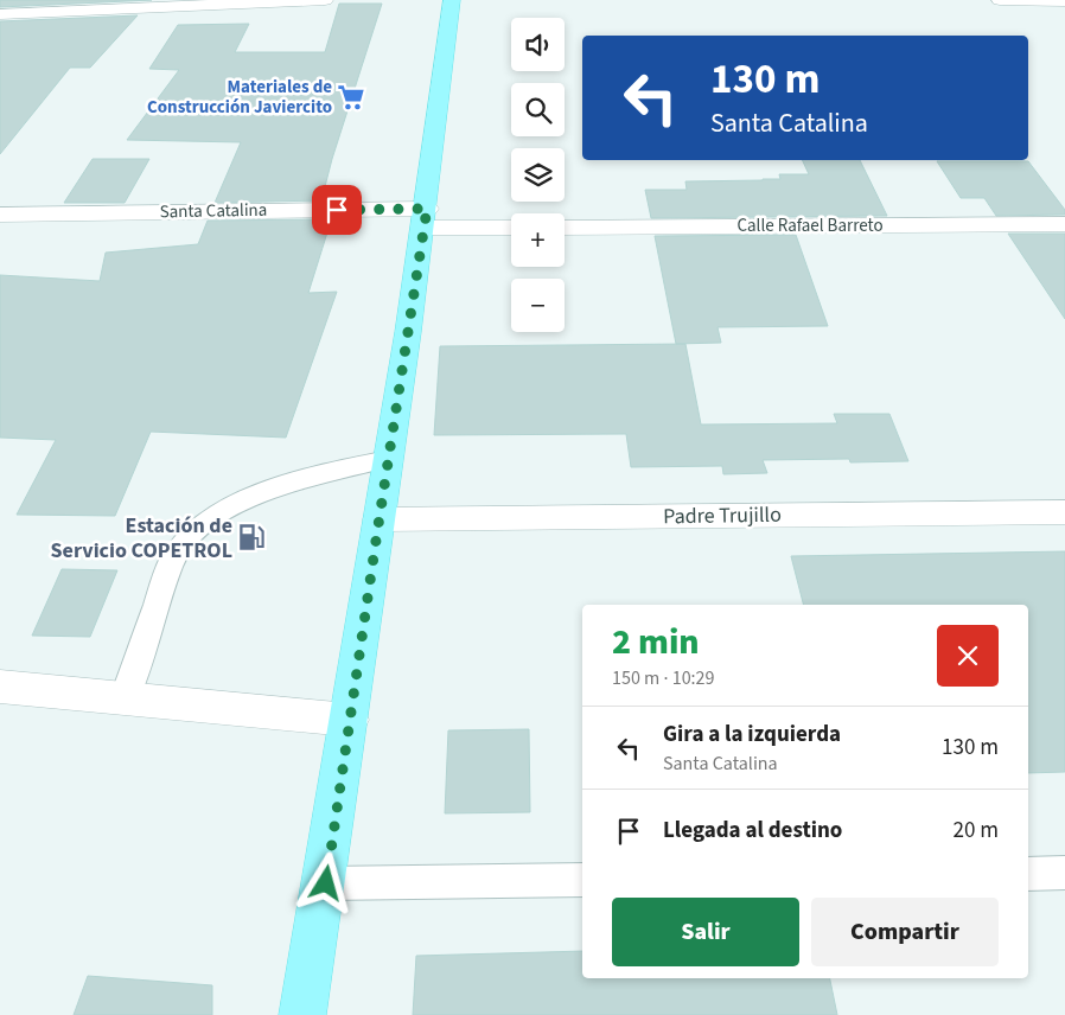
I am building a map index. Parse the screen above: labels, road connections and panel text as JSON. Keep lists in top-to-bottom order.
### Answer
{
  "streets": {
    "street": ["Santa Catalina", "Calle Rafael Barreto", "Padre Trujillo"]
  },
  "places": {
    "supermarket": ["Materiales de Construcción Javiercito"],
    "fuel station": ["Estación de Servicio COPETROL"]
  },
  "page": {
    "map_buttons": ["+", "−"],
    "turn": ["130 m", "Santa Catalina"],
    "heading": ["2 min", "150 m · 10:29"],
    "list": [
      {
        "name": "Gira a la izquierda",
        "note": "Santa Catalina",
        "value": "130 m"
      },
      {
        "name": "Llegada al destino",
        "value": "20 m"
      }
    ],
    "buttons": ["Salir", "Compartir"]
  }
}
